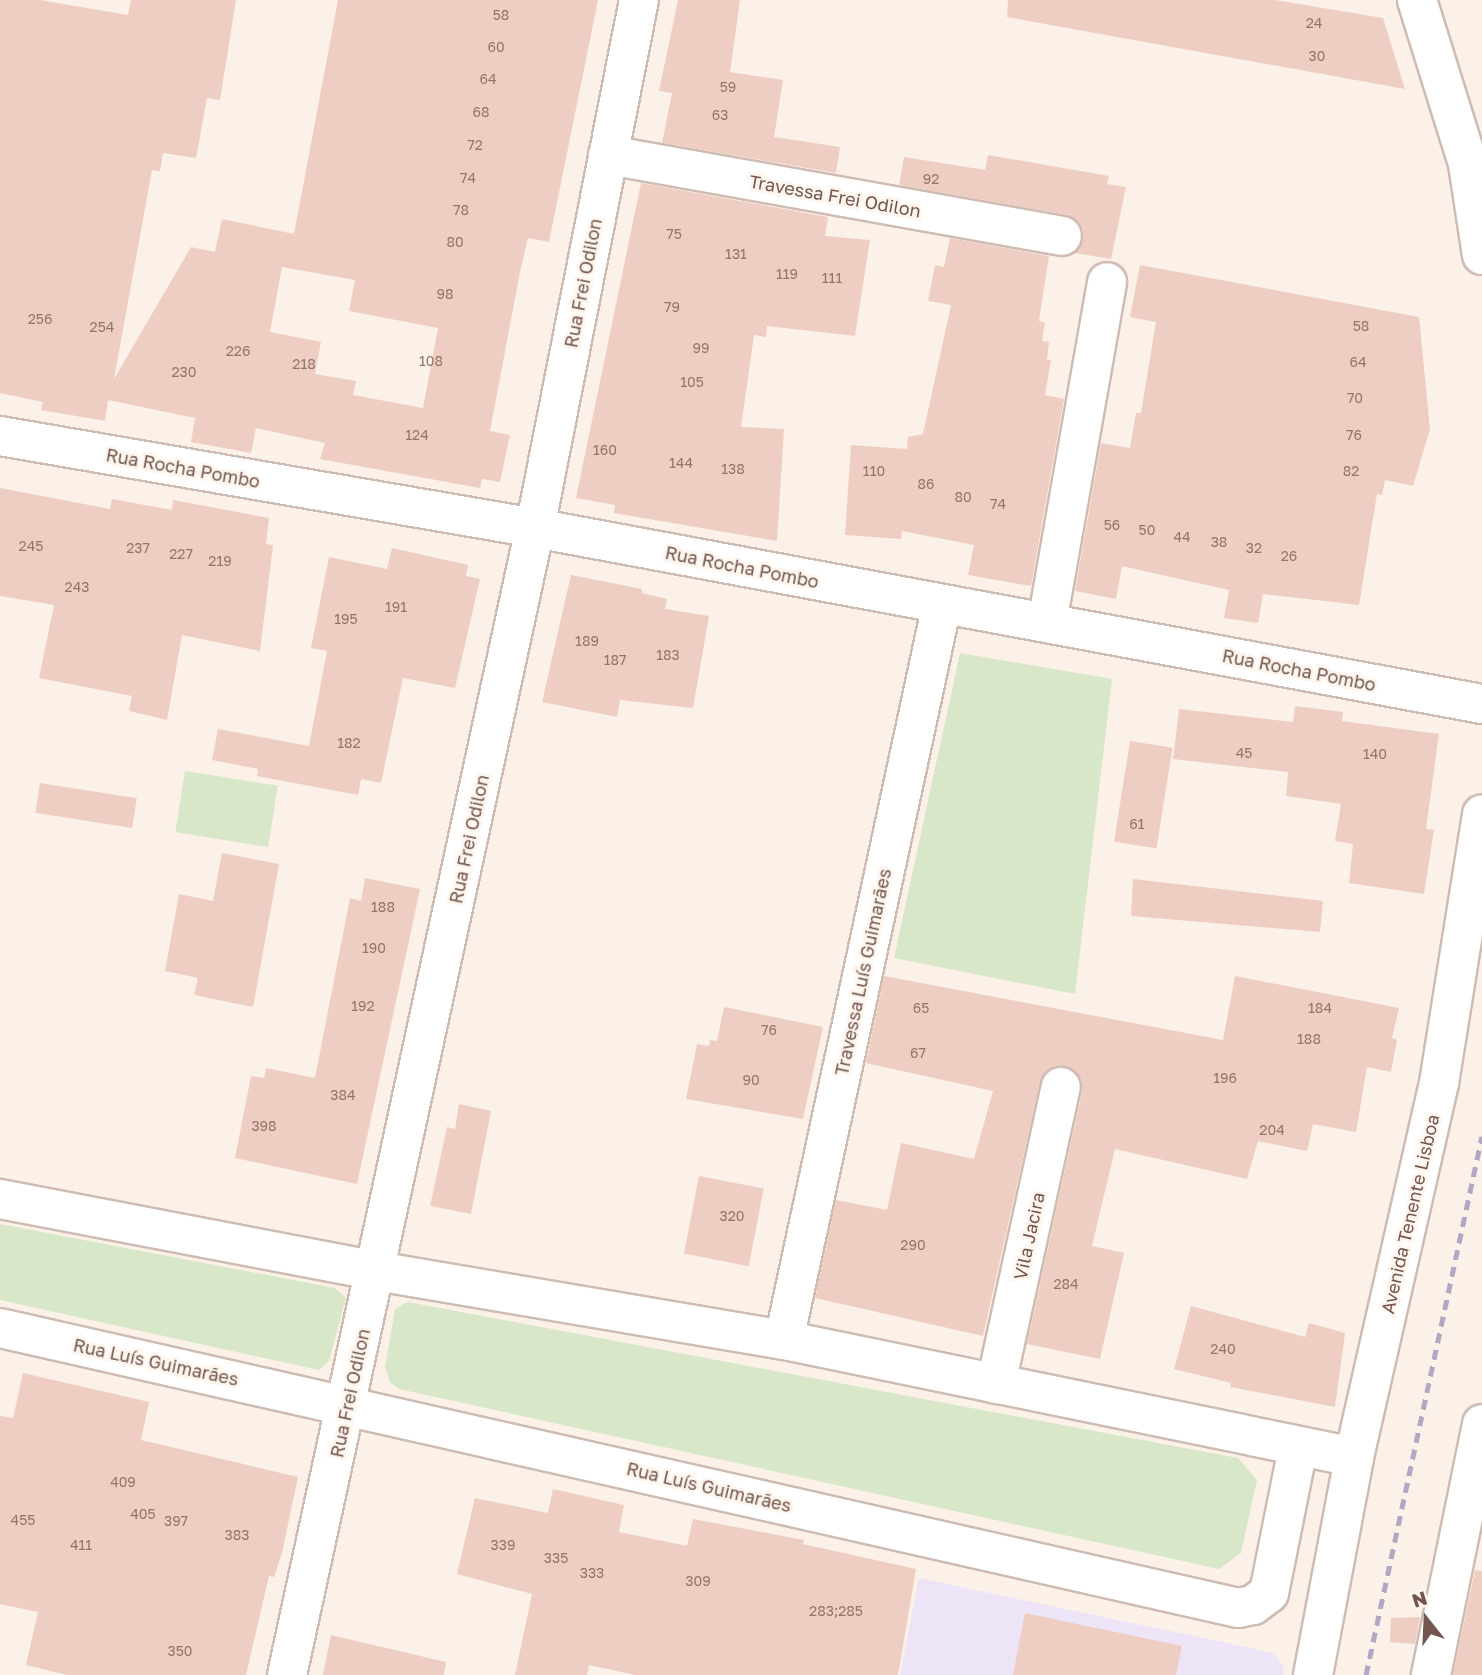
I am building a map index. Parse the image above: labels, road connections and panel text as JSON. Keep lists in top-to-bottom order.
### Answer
{
  "streets": {
    "street": [
      "Travessa Frei Odilon",
      "Rua Frei Odilon",
      "Rua Rocha Pombo",
      "Travessa Luís Guimarães",
      "Avenida Tenente Lisboa",
      "Vila Jacira",
      "Rua Luís Guimarães"
    ]
  },
  "crossings": [
    ["Travessa Frei Odilon", "Rua Frei Odilon"],
    ["Rua Frei Odilon", "Rua Rocha Pombo"],
    ["Rua Frei Odilon", "Rua Luís Guimarães"],
    ["Rua Rocha Pombo", "Travessa Luís Guimarães"]
  ],
  "house_numbers": [
    "58",
    "24",
    "60",
    "30",
    "64",
    "59",
    "68",
    "63",
    "72",
    "74",
    "92",
    "78",
    "75",
    "80",
    "131",
    "119",
    "111",
    "98",
    "79",
    "256",
    "58",
    "254",
    "99",
    "226",
    "108",
    "64",
    "218",
    "230",
    "105",
    "70",
    "124",
    "76",
    "160",
    "144",
    "138",
    "110",
    "82",
    "86",
    "80",
    "74",
    "56",
    "50",
    "44",
    "38",
    "245",
    "237",
    "32",
    "227",
    "26",
    "219",
    "243",
    "191",
    "195",
    "189",
    "183",
    "187",
    "182",
    "45",
    "140",
    "61",
    "188",
    "190",
    "192",
    "65",
    "184",
    "76",
    "188",
    "67",
    "196",
    "90",
    "384",
    "398",
    "204",
    "320",
    "290",
    "284",
    "240",
    "409",
    "405",
    "455",
    "397",
    "383",
    "411",
    "339",
    "335",
    "333",
    "309",
    "283;285",
    "350"
  ],
  "north": "top"
}
